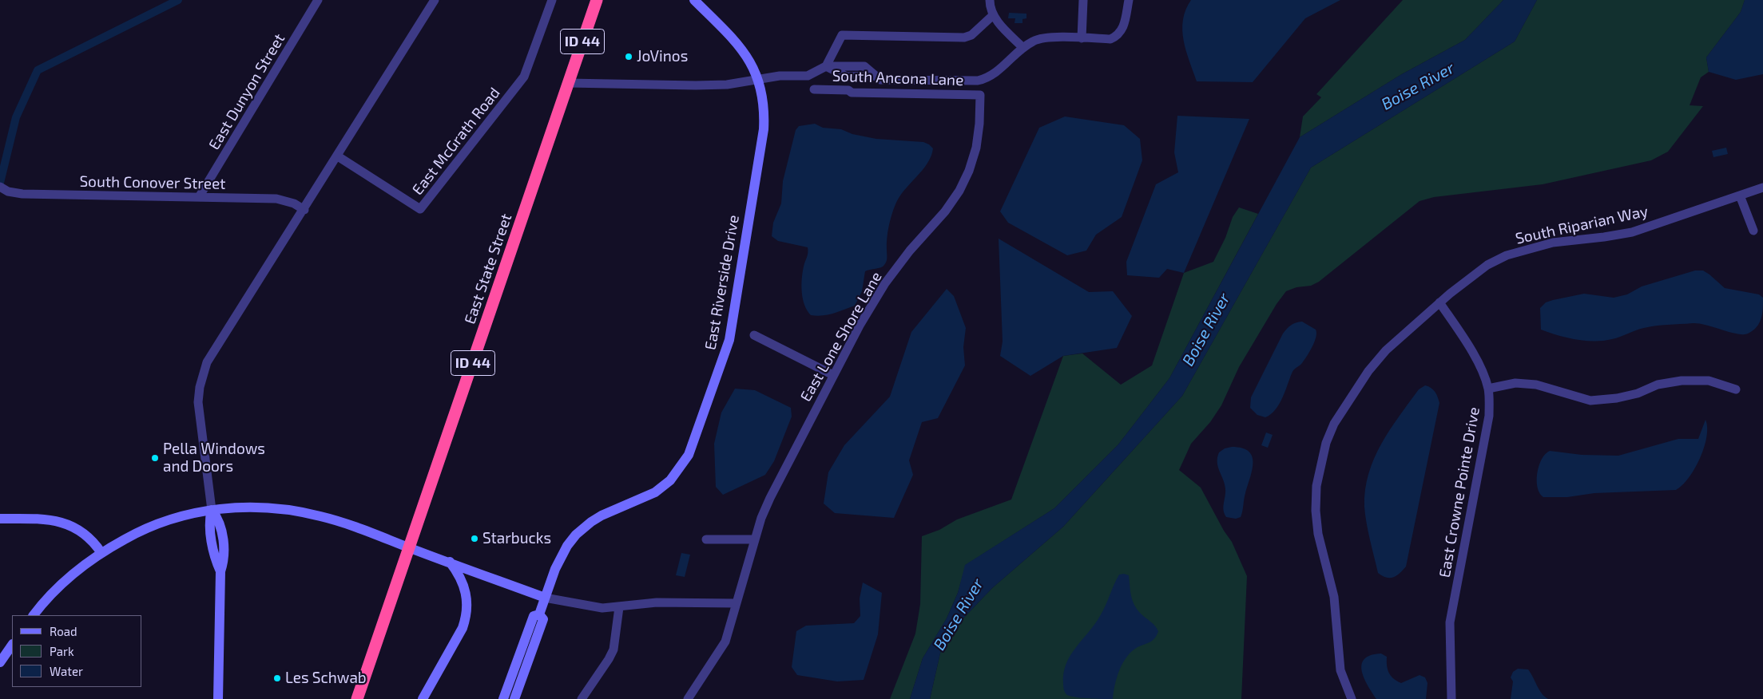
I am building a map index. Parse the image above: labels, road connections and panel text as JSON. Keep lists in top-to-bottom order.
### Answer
{
  "streets": {
    "highway": ["ID 44", "East State Street"],
    "street": [
      "South Ancona Lane",
      "East Dunyon Street",
      "East McGrath Road",
      "South Conover Street",
      "South Riparian Way",
      "East Riverside Drive",
      "East Lone Shore Lane",
      "East Crowne Pointe Drive"
    ]
  },
  "crossings": [
    ["ID 44", "East State Street"],
    ["South Ancona Lane", "East Lone Shore Lane"],
    ["East Dunyon Street", "South Conover Street"],
    ["South Riparian Way", "East Crowne Pointe Drive"]
  ],
  "water": ["Boise River"],
  "places": [
    "JoVinos",
    "Pella Windows and Doors",
    "Starbucks",
    "Les Schwab"
  ],
  "legend": ["Road", "Park", "Water"]
}
